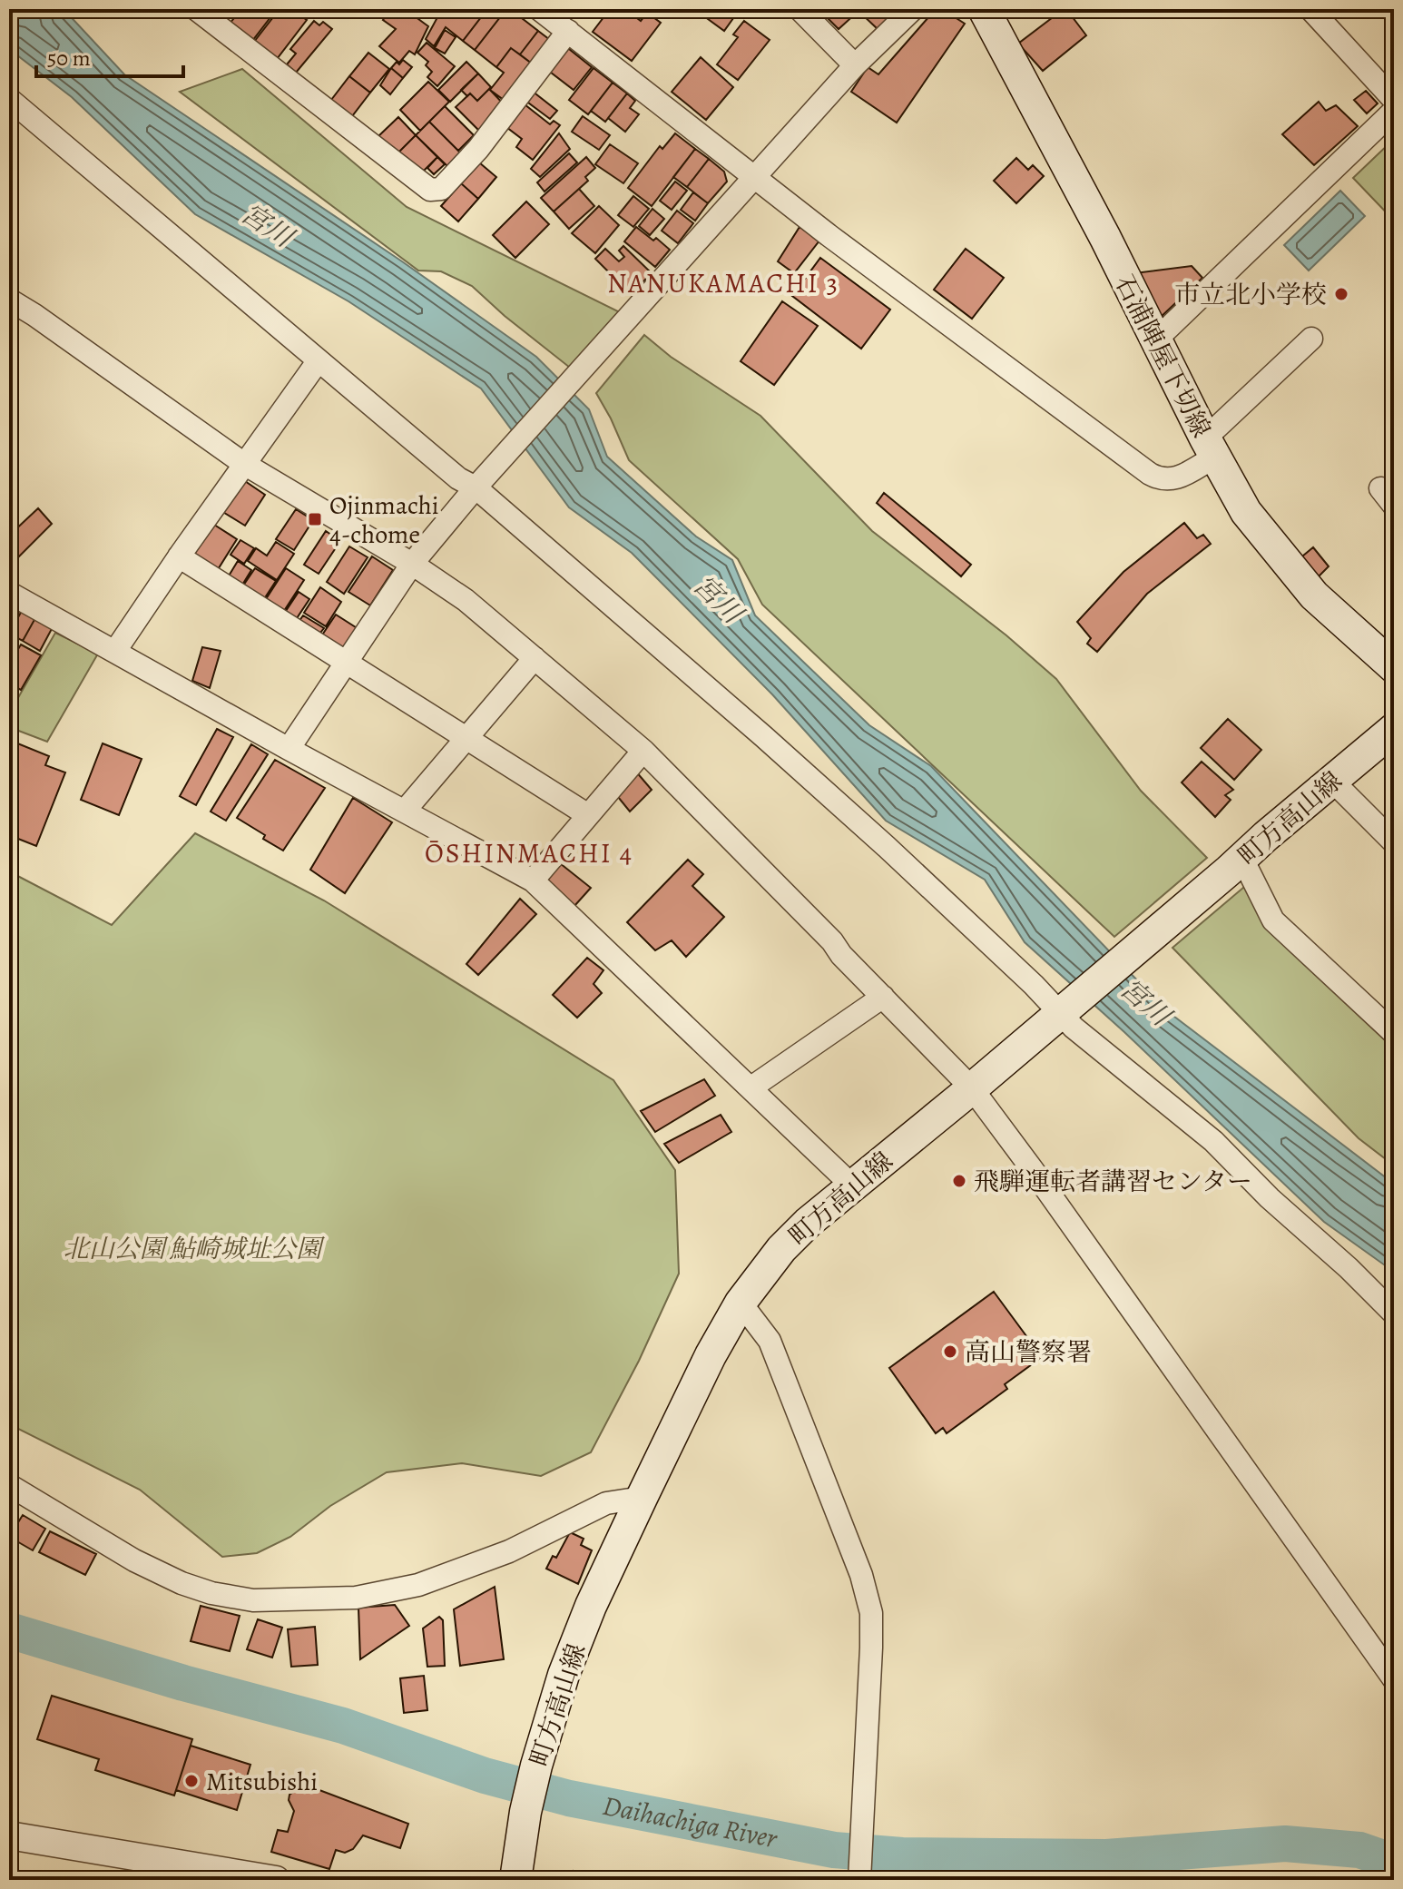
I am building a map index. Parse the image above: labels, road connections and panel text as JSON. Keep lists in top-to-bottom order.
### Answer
{
  "streets": {
    "main road": ["石浦陣屋下切線", "町方高山線"]
  },
  "districts": ["NANUKAMACHI 3", "ŌSHINMACHI 4"],
  "water": ["宮川", "Daihachiga River"],
  "parks": ["北山公園 鮎崎城址公園"],
  "places": {
    "other": [
      "市立北小学校",
      "飛騨運転者講習センター",
      "高山警察署",
      "Mitsubishi"
    ],
    "transit": ["Ojinmachi 4-chome"]
  },
  "scale_bar": "50 m"
}
